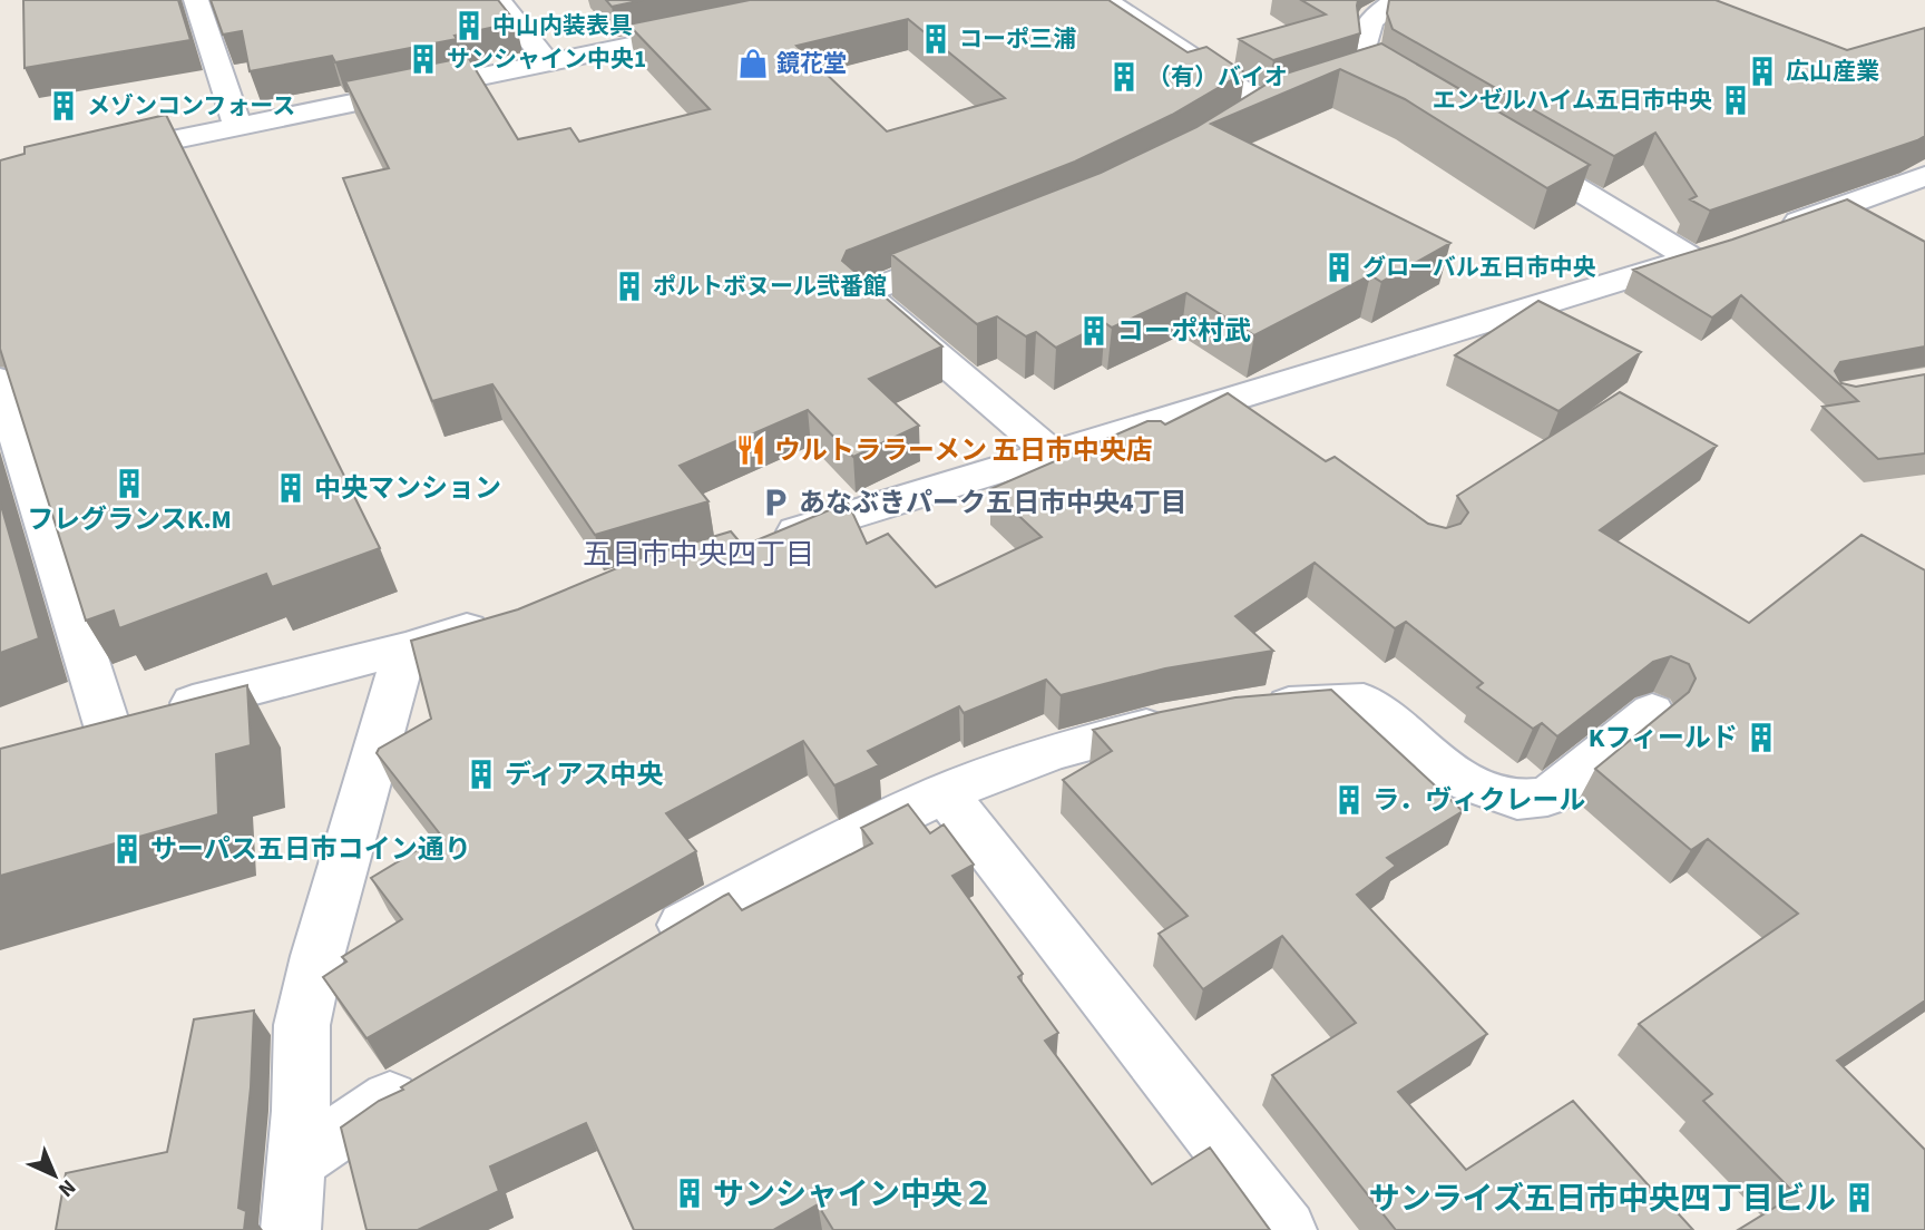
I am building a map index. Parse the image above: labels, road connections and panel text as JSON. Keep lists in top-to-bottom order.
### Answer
{
  "districts": ["五日市中央四丁目"],
  "places": {
    "building": [
      "中山内装表具",
      "コーポ三浦",
      "サンシャイン中央1",
      "広山産業",
      "（有）バイオ",
      "エンゼルハイム五日市中央",
      "メゾンコンフォース",
      "グローバル五日市中央",
      "ポルトボヌール弐番館",
      "コーポ村武",
      "フレグランスK.M",
      "中央マンション",
      "Kフィールド",
      "ディアス中央",
      "ラ．ヴィクレール",
      "サーパス五日市コイン通り",
      "サンシャイン中央２",
      "サンライズ五日市中央四丁目ビル"
    ],
    "shop": ["鏡花堂"],
    "restaurant": ["ウルトララーメン 五日市中央店"],
    "parking": ["あなぶきパーク五日市中央4丁目"]
  },
  "north": "bottom right"
}
